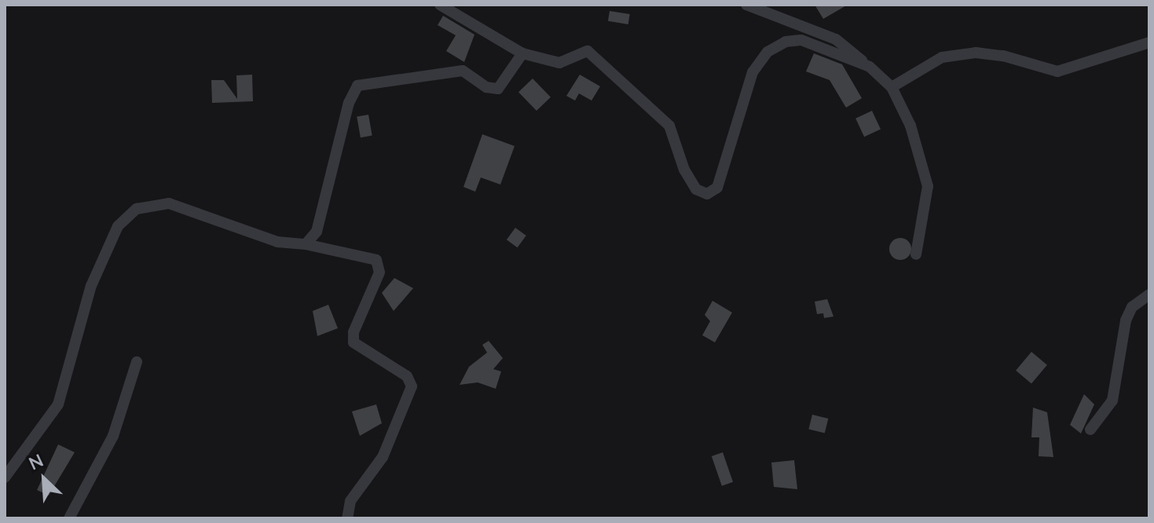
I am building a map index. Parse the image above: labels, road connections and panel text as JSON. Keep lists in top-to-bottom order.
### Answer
{
  "north": "top left"
}
